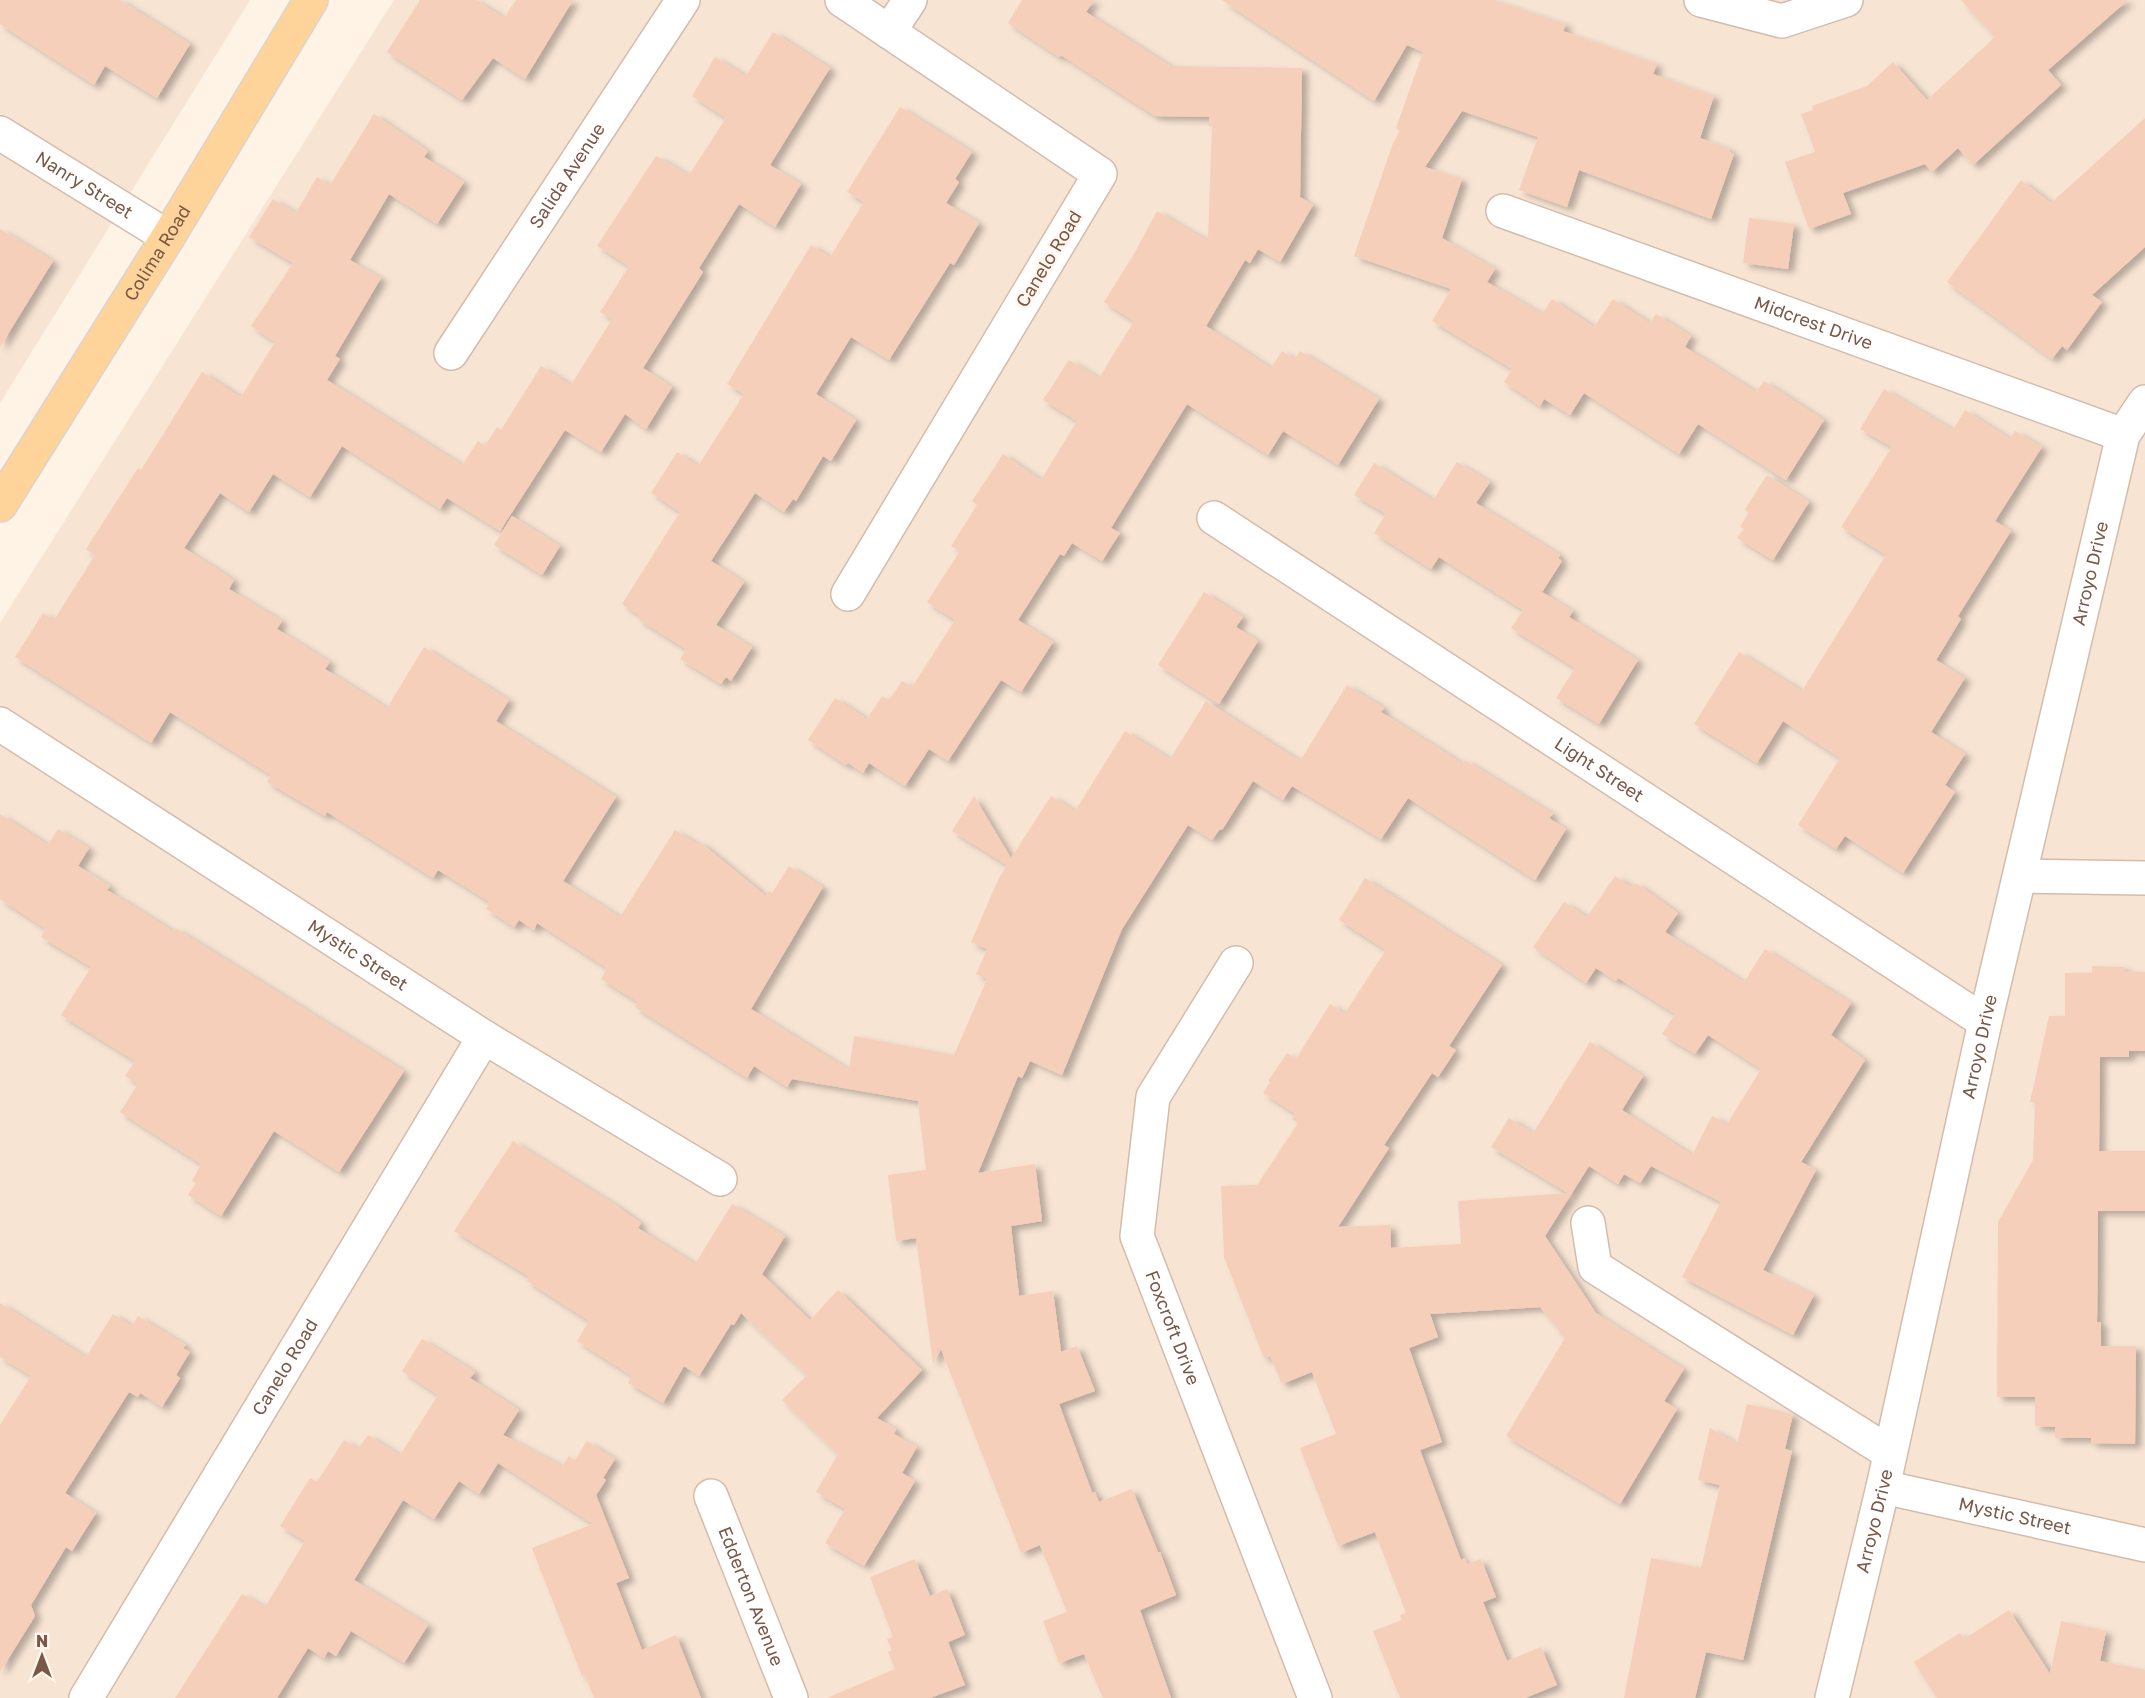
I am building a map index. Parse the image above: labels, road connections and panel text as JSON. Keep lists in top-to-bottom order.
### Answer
{
  "streets": {
    "main road": ["Colima Road"],
    "street": [
      "Salida Avenue",
      "Nanry Street",
      "Canelo Road",
      "Midcrest Drive",
      "Arroyo Drive",
      "Light Street",
      "Mystic Street",
      "Foxcroft Drive",
      "Edderton Avenue"
    ]
  },
  "crossings": [
    ["Nanry Street", "Colima Road"],
    ["Canelo Road", "Mystic Street"],
    ["Midcrest Drive", "Arroyo Drive"],
    ["Arroyo Drive", "Light Street"],
    ["Arroyo Drive", "Mystic Street"]
  ],
  "north": "top"
}
